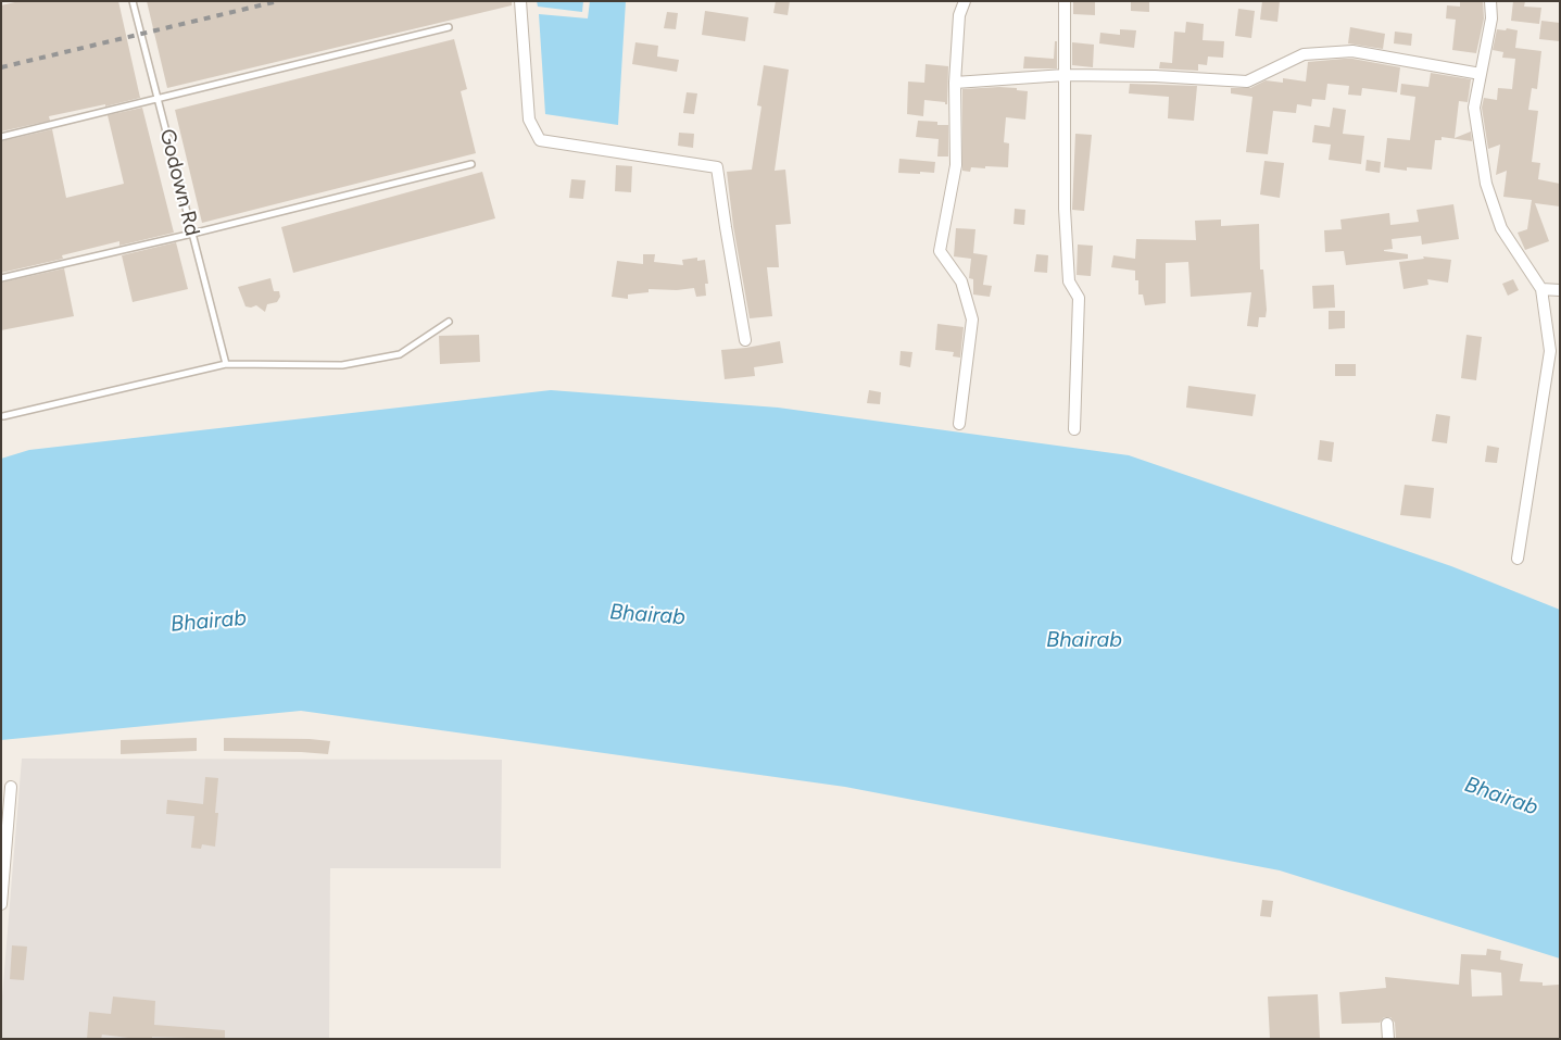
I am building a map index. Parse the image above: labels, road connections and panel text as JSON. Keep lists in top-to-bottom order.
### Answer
{
  "streets": {
    "lane": ["Godown Rd"]
  },
  "water": ["Bhairab"]
}
